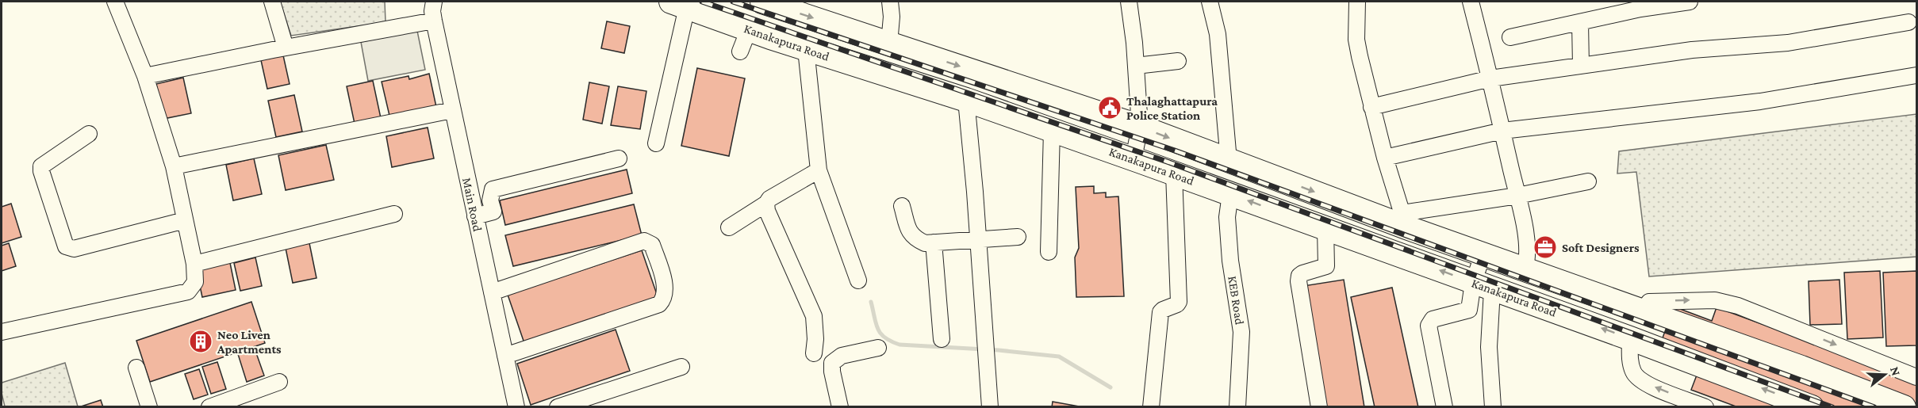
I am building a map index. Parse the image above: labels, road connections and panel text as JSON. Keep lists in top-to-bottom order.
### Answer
{
  "streets": {
    "highway": ["Kanakapura Road"],
    "street": ["Main Road", "KEB Road"]
  },
  "crossings": [
    ["Kanakapura Road", "KEB Road"]
  ],
  "places": {
    "public building": ["Thalaghattapura Police Station"],
    "office": ["Soft Designers"],
    "building": ["Neo Liven Apartments"]
  },
  "north": "right"
}
